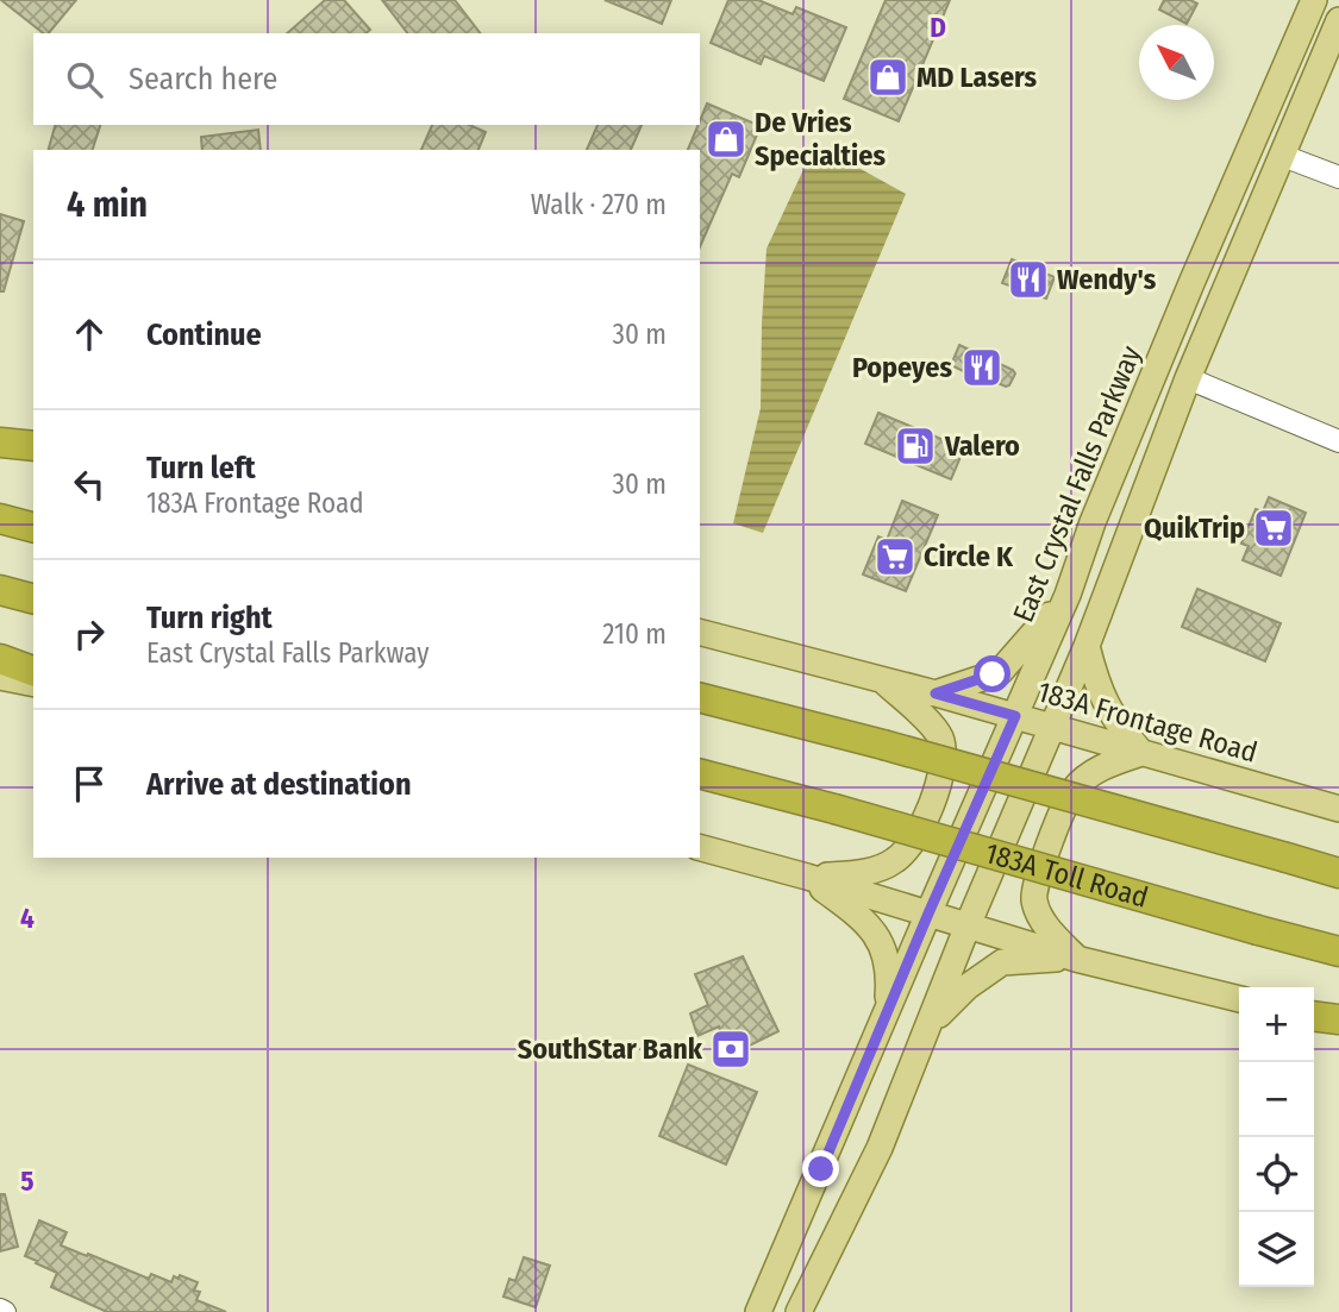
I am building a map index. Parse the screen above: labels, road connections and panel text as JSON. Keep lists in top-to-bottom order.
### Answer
{
  "streets": {
    "highway": ["183A Toll Road"],
    "main road": ["East Crystal Falls Parkway", "183A Frontage Road"]
  },
  "crossings": [
    ["East Crystal Falls Parkway", "183A Frontage Road"]
  ],
  "places": {
    "shop": ["MD Lasers", "De Vries Specialties"],
    "restaurant": ["Wendy's", "Popeyes"],
    "fuel station": ["Valero"],
    "supermarket": ["QuikTrip", "Circle K"],
    "bank": ["SouthStar Bank"]
  },
  "north": "top left",
  "page": {
    "search": "Search here",
    "heading": ["4 min", "Walk · 270 m"],
    "list": [
      ["Continue", "30 m"],
      ["Turn left", "183A Frontage Road", "30 m"],
      ["Turn right", "East Crystal Falls Parkway", "210 m"],
      "Arrive at destination"
    ],
    "map_buttons": ["+", "−"]
  },
  "grid": {
    "columns": ["D"],
    "rows": ["4", "5"]
  }
}
